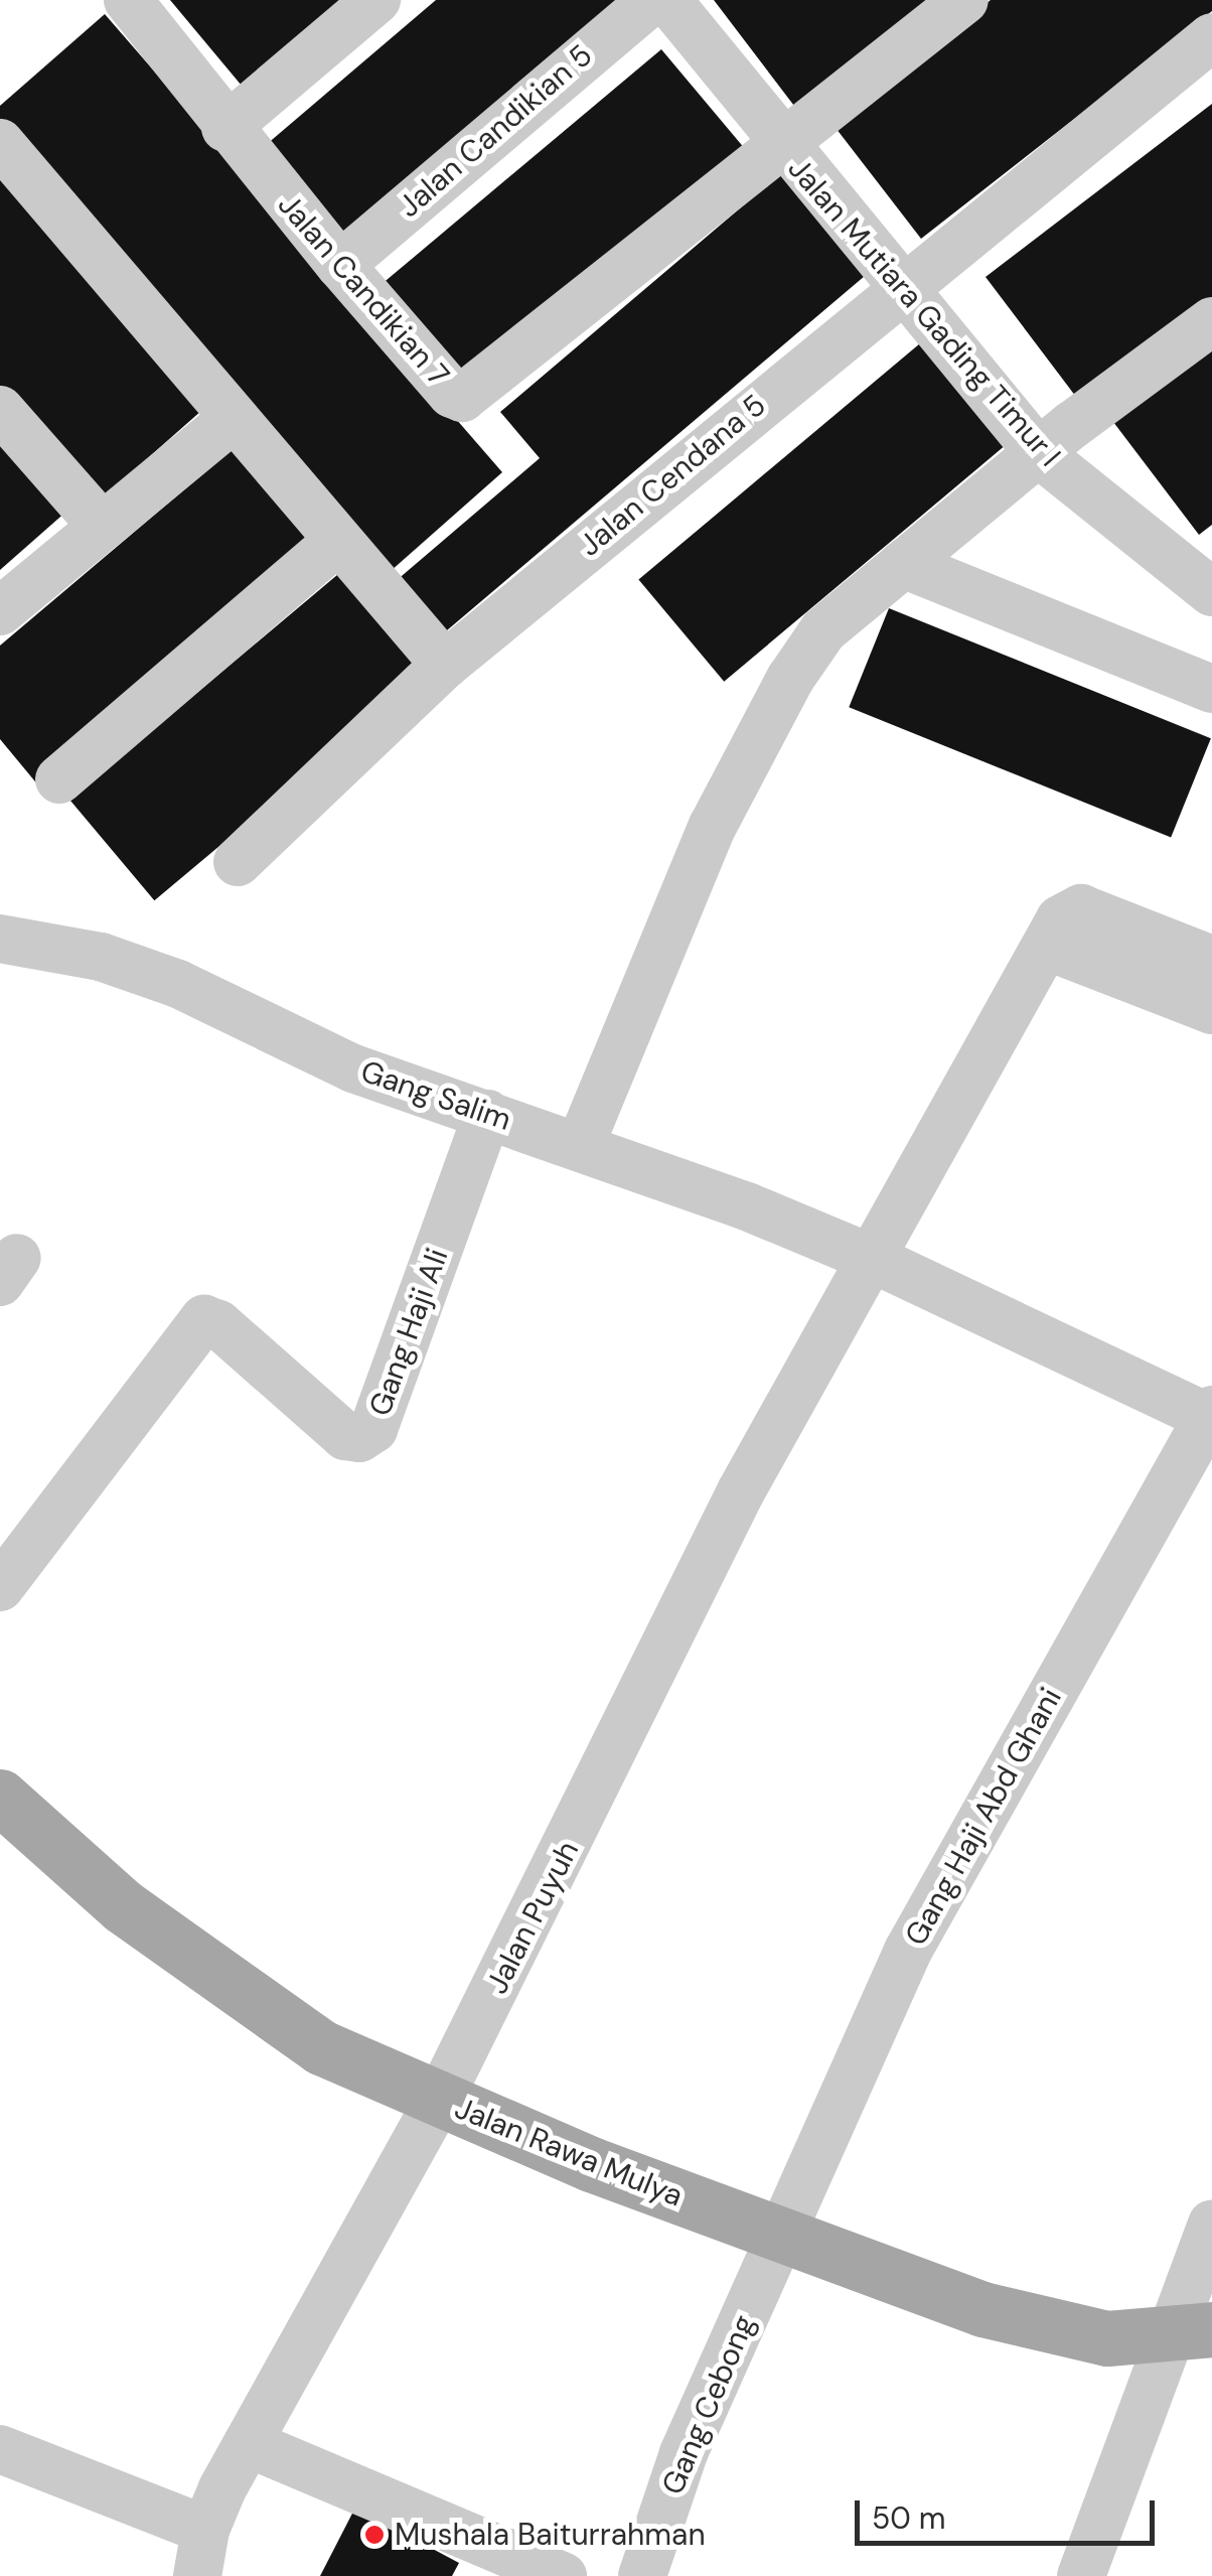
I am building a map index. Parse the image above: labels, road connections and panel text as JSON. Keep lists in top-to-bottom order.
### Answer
{
  "streets": {
    "main road": ["Jalan Rawa Mulya"],
    "street": [
      "Jalan Candikian 5",
      "Jalan Candikian 7",
      "Jalan Mutiara Gading Timur I",
      "Jalan Cendana 5",
      "Gang Salim",
      "Gang Haji Ali",
      "Gang Haji Abd Ghani",
      "Jalan Puyuh",
      "Gang Cebong"
    ]
  },
  "crossings": [
    ["Jalan Candikian 5", "Jalan Candikian 7"],
    ["Jalan Candikian 7", "Jalan Mutiara Gading Timur I"],
    ["Jalan Mutiara Gading Timur I", "Jalan Cendana 5"],
    ["Gang Salim", "Gang Haji Ali"],
    ["Gang Salim", "Gang Haji Abd Ghani"],
    ["Gang Salim", "Jalan Puyuh"],
    ["Gang Haji Abd Ghani", "Jalan Rawa Mulya"],
    ["Gang Haji Abd Ghani", "Gang Cebong"],
    ["Jalan Puyuh", "Jalan Rawa Mulya"],
    ["Jalan Rawa Mulya", "Gang Cebong"]
  ],
  "places": ["Mushala Baiturrahman"],
  "scale_bar": "50 m"
}
